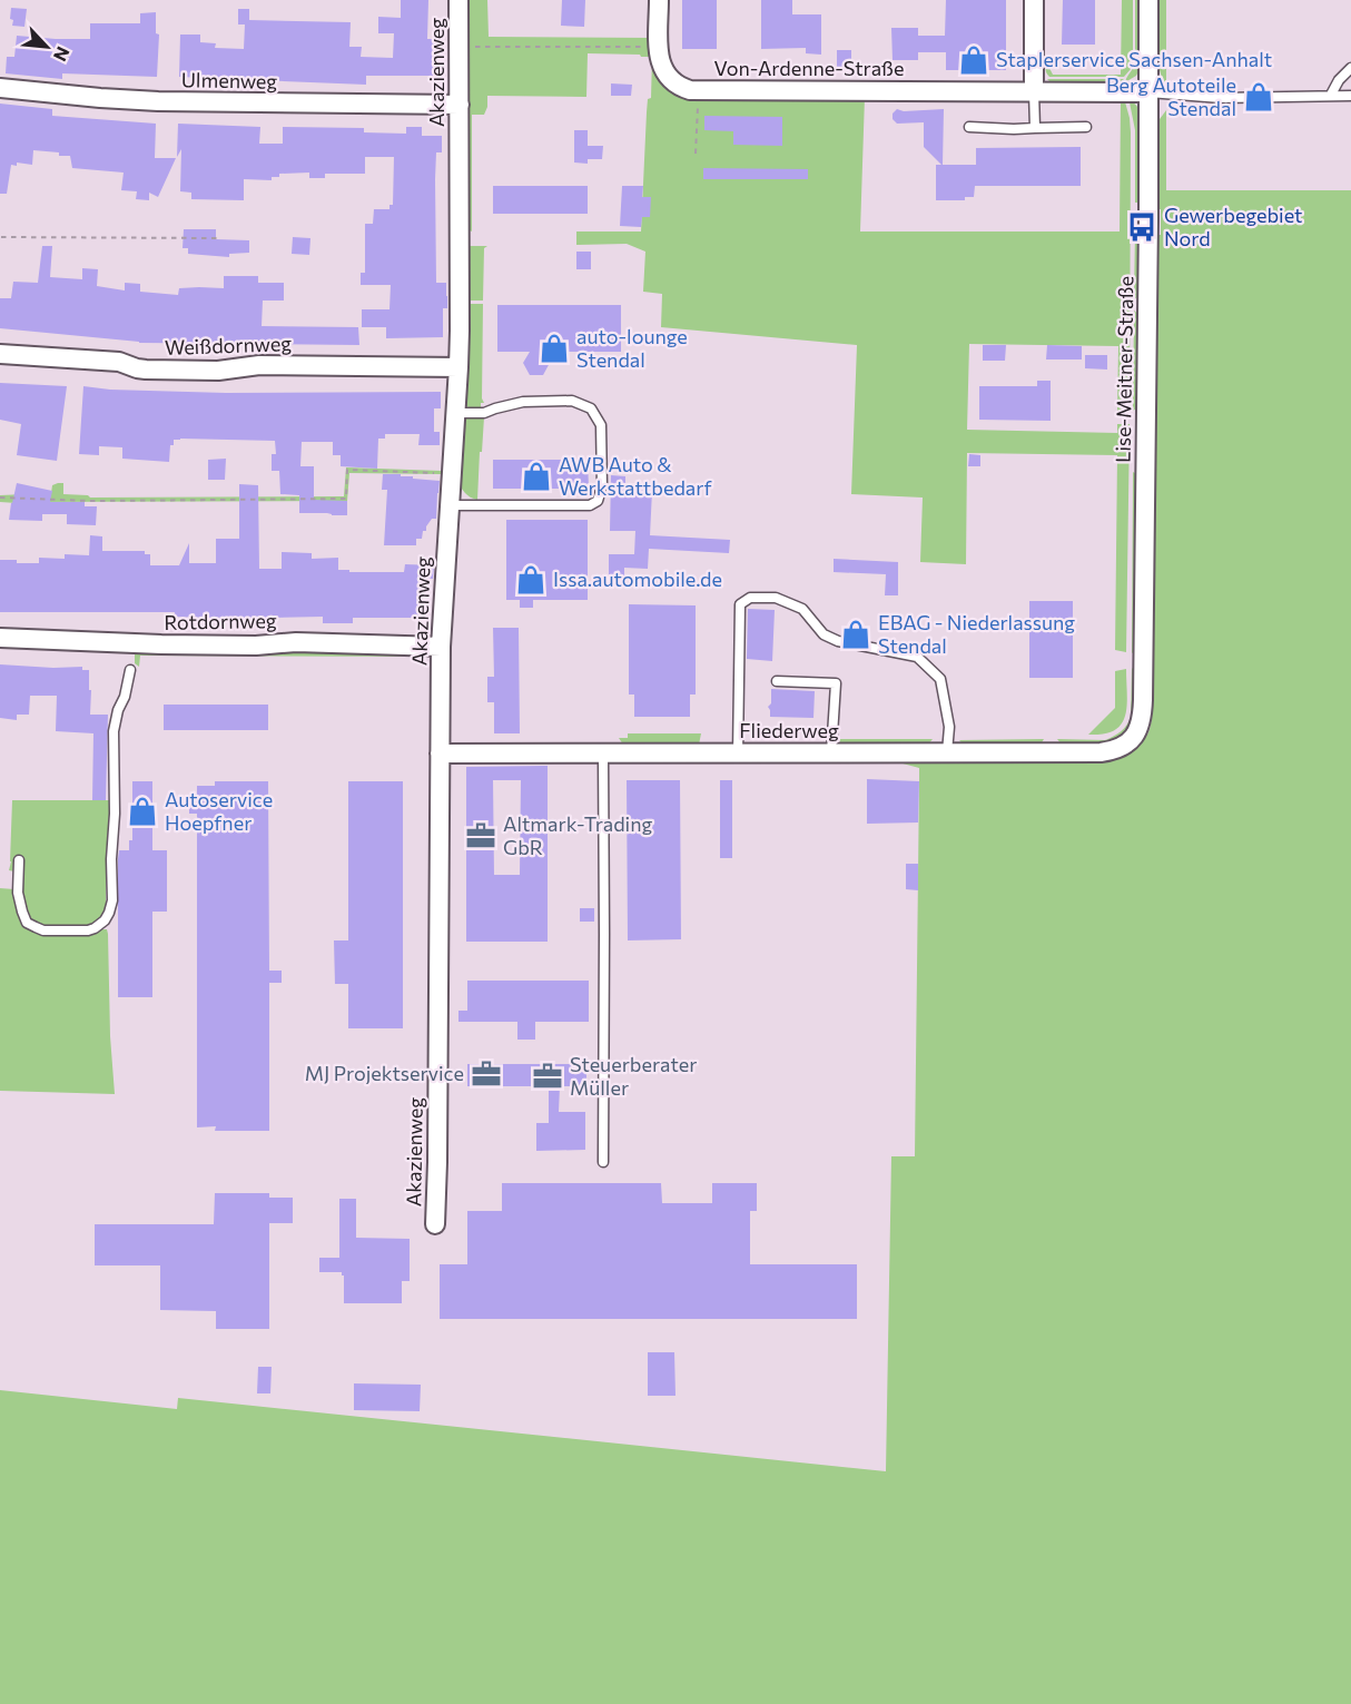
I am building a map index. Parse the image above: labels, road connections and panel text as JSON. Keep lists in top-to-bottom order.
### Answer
{
  "streets": {
    "street": [
      "Von-Ardenne-Straße",
      "Akazienweg",
      "Ulmenweg",
      "Weißdornweg",
      "Lise-Meitner-Straße",
      "Rotdornweg",
      "Fliederweg"
    ]
  },
  "crossings": [
    ["Von-Ardenne-Straße", "Lise-Meitner-Straße"],
    ["Akazienweg", "Ulmenweg"],
    ["Akazienweg", "Weißdornweg"],
    ["Akazienweg", "Rotdornweg"],
    ["Akazienweg", "Fliederweg"],
    ["Lise-Meitner-Straße", "Fliederweg"]
  ],
  "places": {
    "shop": [
      "Staplerservice Sachsen-Anhalt",
      "Berg Autoteile Stendal",
      "auto-lounge Stendal",
      "AWB Auto & Werkstattbedarf",
      "Issa.automobile.de",
      "EBAG - Niederlassung Stendal",
      "Autoservice Hoepfner"
    ],
    "bus stop": ["Gewerbegebiet Nord"],
    "office": ["Altmark-Trading GbR", "MJ Projektservice", "Steuerberater Müller"]
  },
  "north": "bottom right"
}
